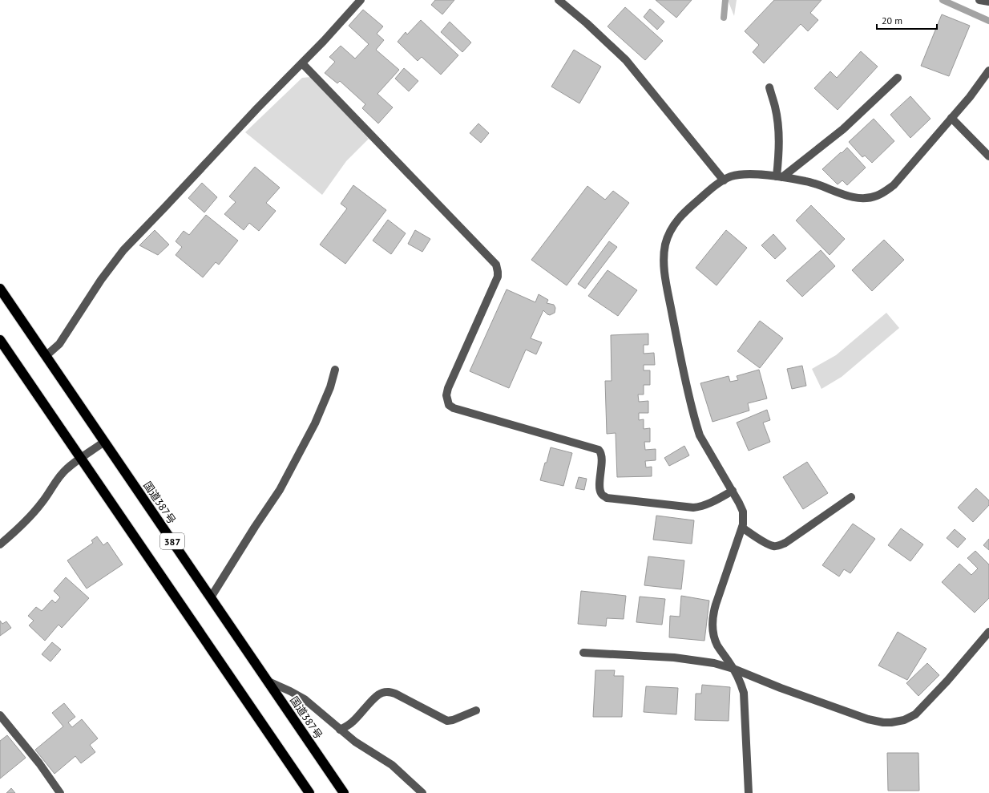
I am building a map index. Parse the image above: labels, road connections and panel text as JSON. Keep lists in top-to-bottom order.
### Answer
{
  "streets": {
    "highway": ["国道387号", "387"]
  },
  "scale_bar": "20 m"
}
